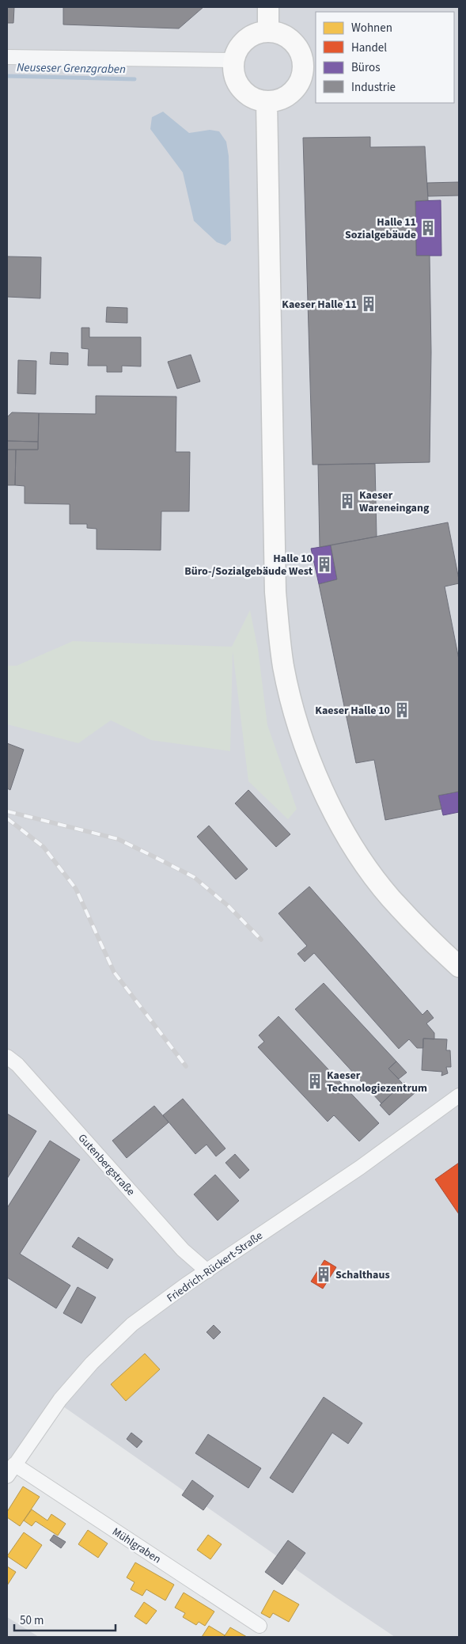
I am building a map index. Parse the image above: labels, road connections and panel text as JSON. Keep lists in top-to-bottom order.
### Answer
{
  "streets": {
    "street": ["Gutenbergstraße", "Friedrich-Rückert-Straße", "Mühlgraben"]
  },
  "crossings": [
    ["Gutenbergstraße", "Friedrich-Rückert-Straße"],
    ["Friedrich-Rückert-Straße", "Mühlgraben"]
  ],
  "water": ["Neuseser Grenzgraben"],
  "places": {
    "building": [
      "Halle 11 Sozialgebäude",
      "Kaeser Halle 11",
      "Kaeser Wareneingang",
      "Halle 10 Büro-/Sozialgebäude West",
      "Kaeser Halle 10",
      "Kaeser Technologiezentrum",
      "Schalthaus"
    ]
  },
  "legend": [
    "Wohnen",
    "Handel",
    "Büros",
    "Industrie"
  ],
  "scale_bar": "50 m"
}
